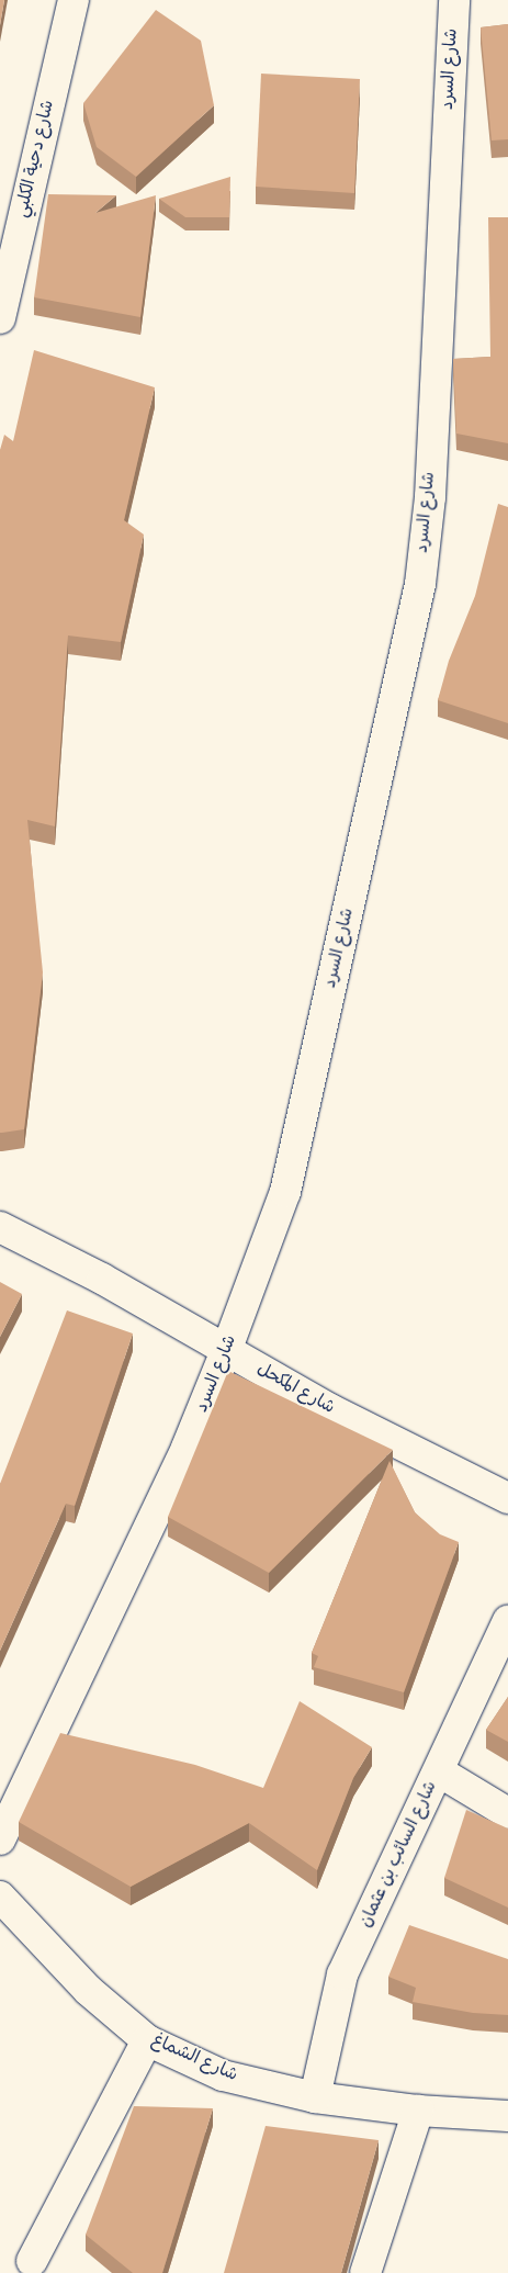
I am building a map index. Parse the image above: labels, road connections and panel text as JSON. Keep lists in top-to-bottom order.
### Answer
{
  "streets": {
    "street": [
      "شارع السرد",
      "شارع دحية الكلبي",
      "شارع المكحل",
      "شارع السائب بن عثمان",
      "شارع الشماغ"
    ]
  },
  "crossings": [
    ["شارع السرد", "شارع المكحل"],
    ["شارع السائب بن عثمان", "شارع الشماغ"]
  ]
}
